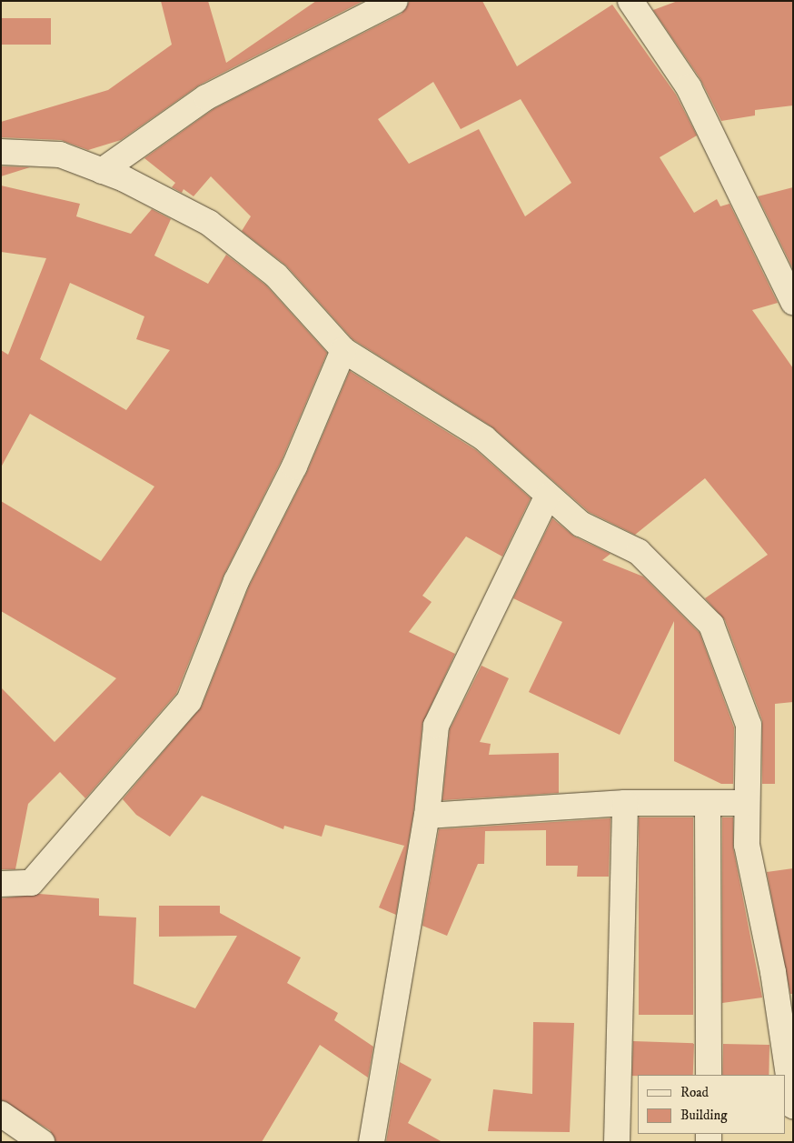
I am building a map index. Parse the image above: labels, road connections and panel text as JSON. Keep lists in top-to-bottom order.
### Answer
{
  "legend": ["Road", "Building"]
}
